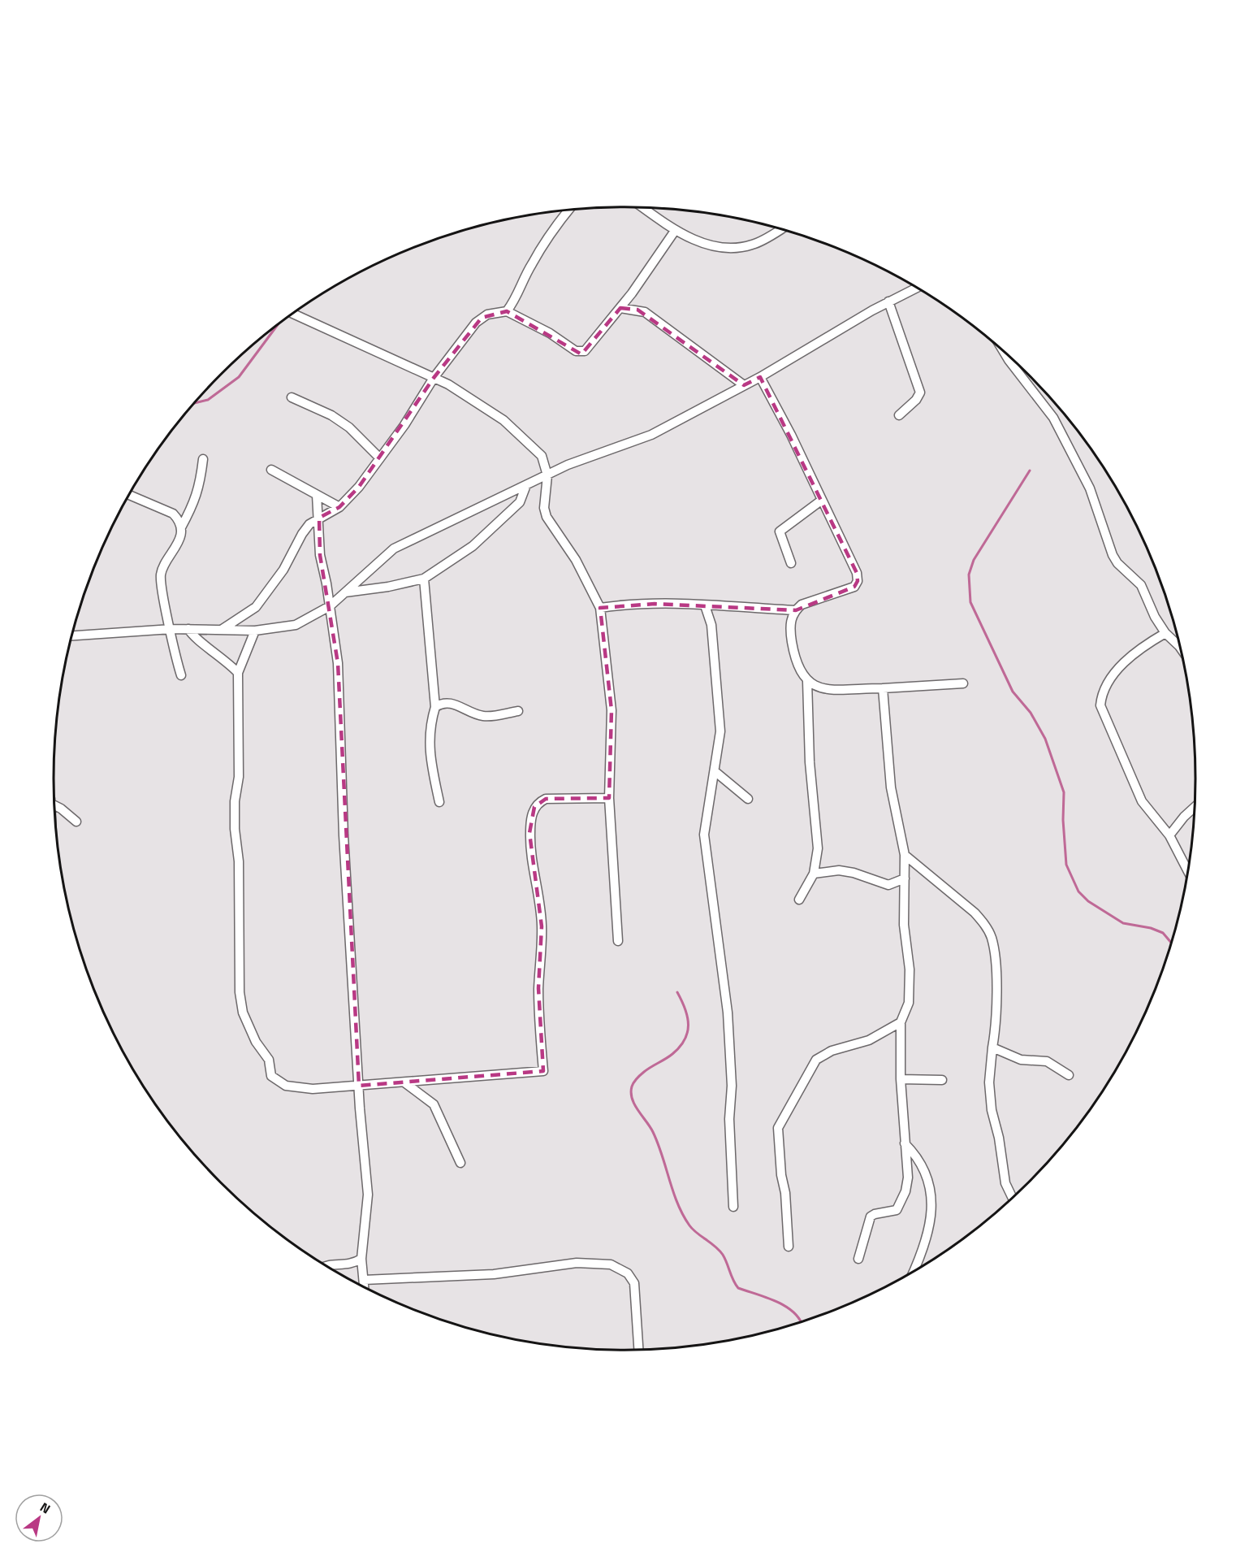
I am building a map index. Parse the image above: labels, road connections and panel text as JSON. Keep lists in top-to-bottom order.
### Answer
{
  "north": "top right"
}
